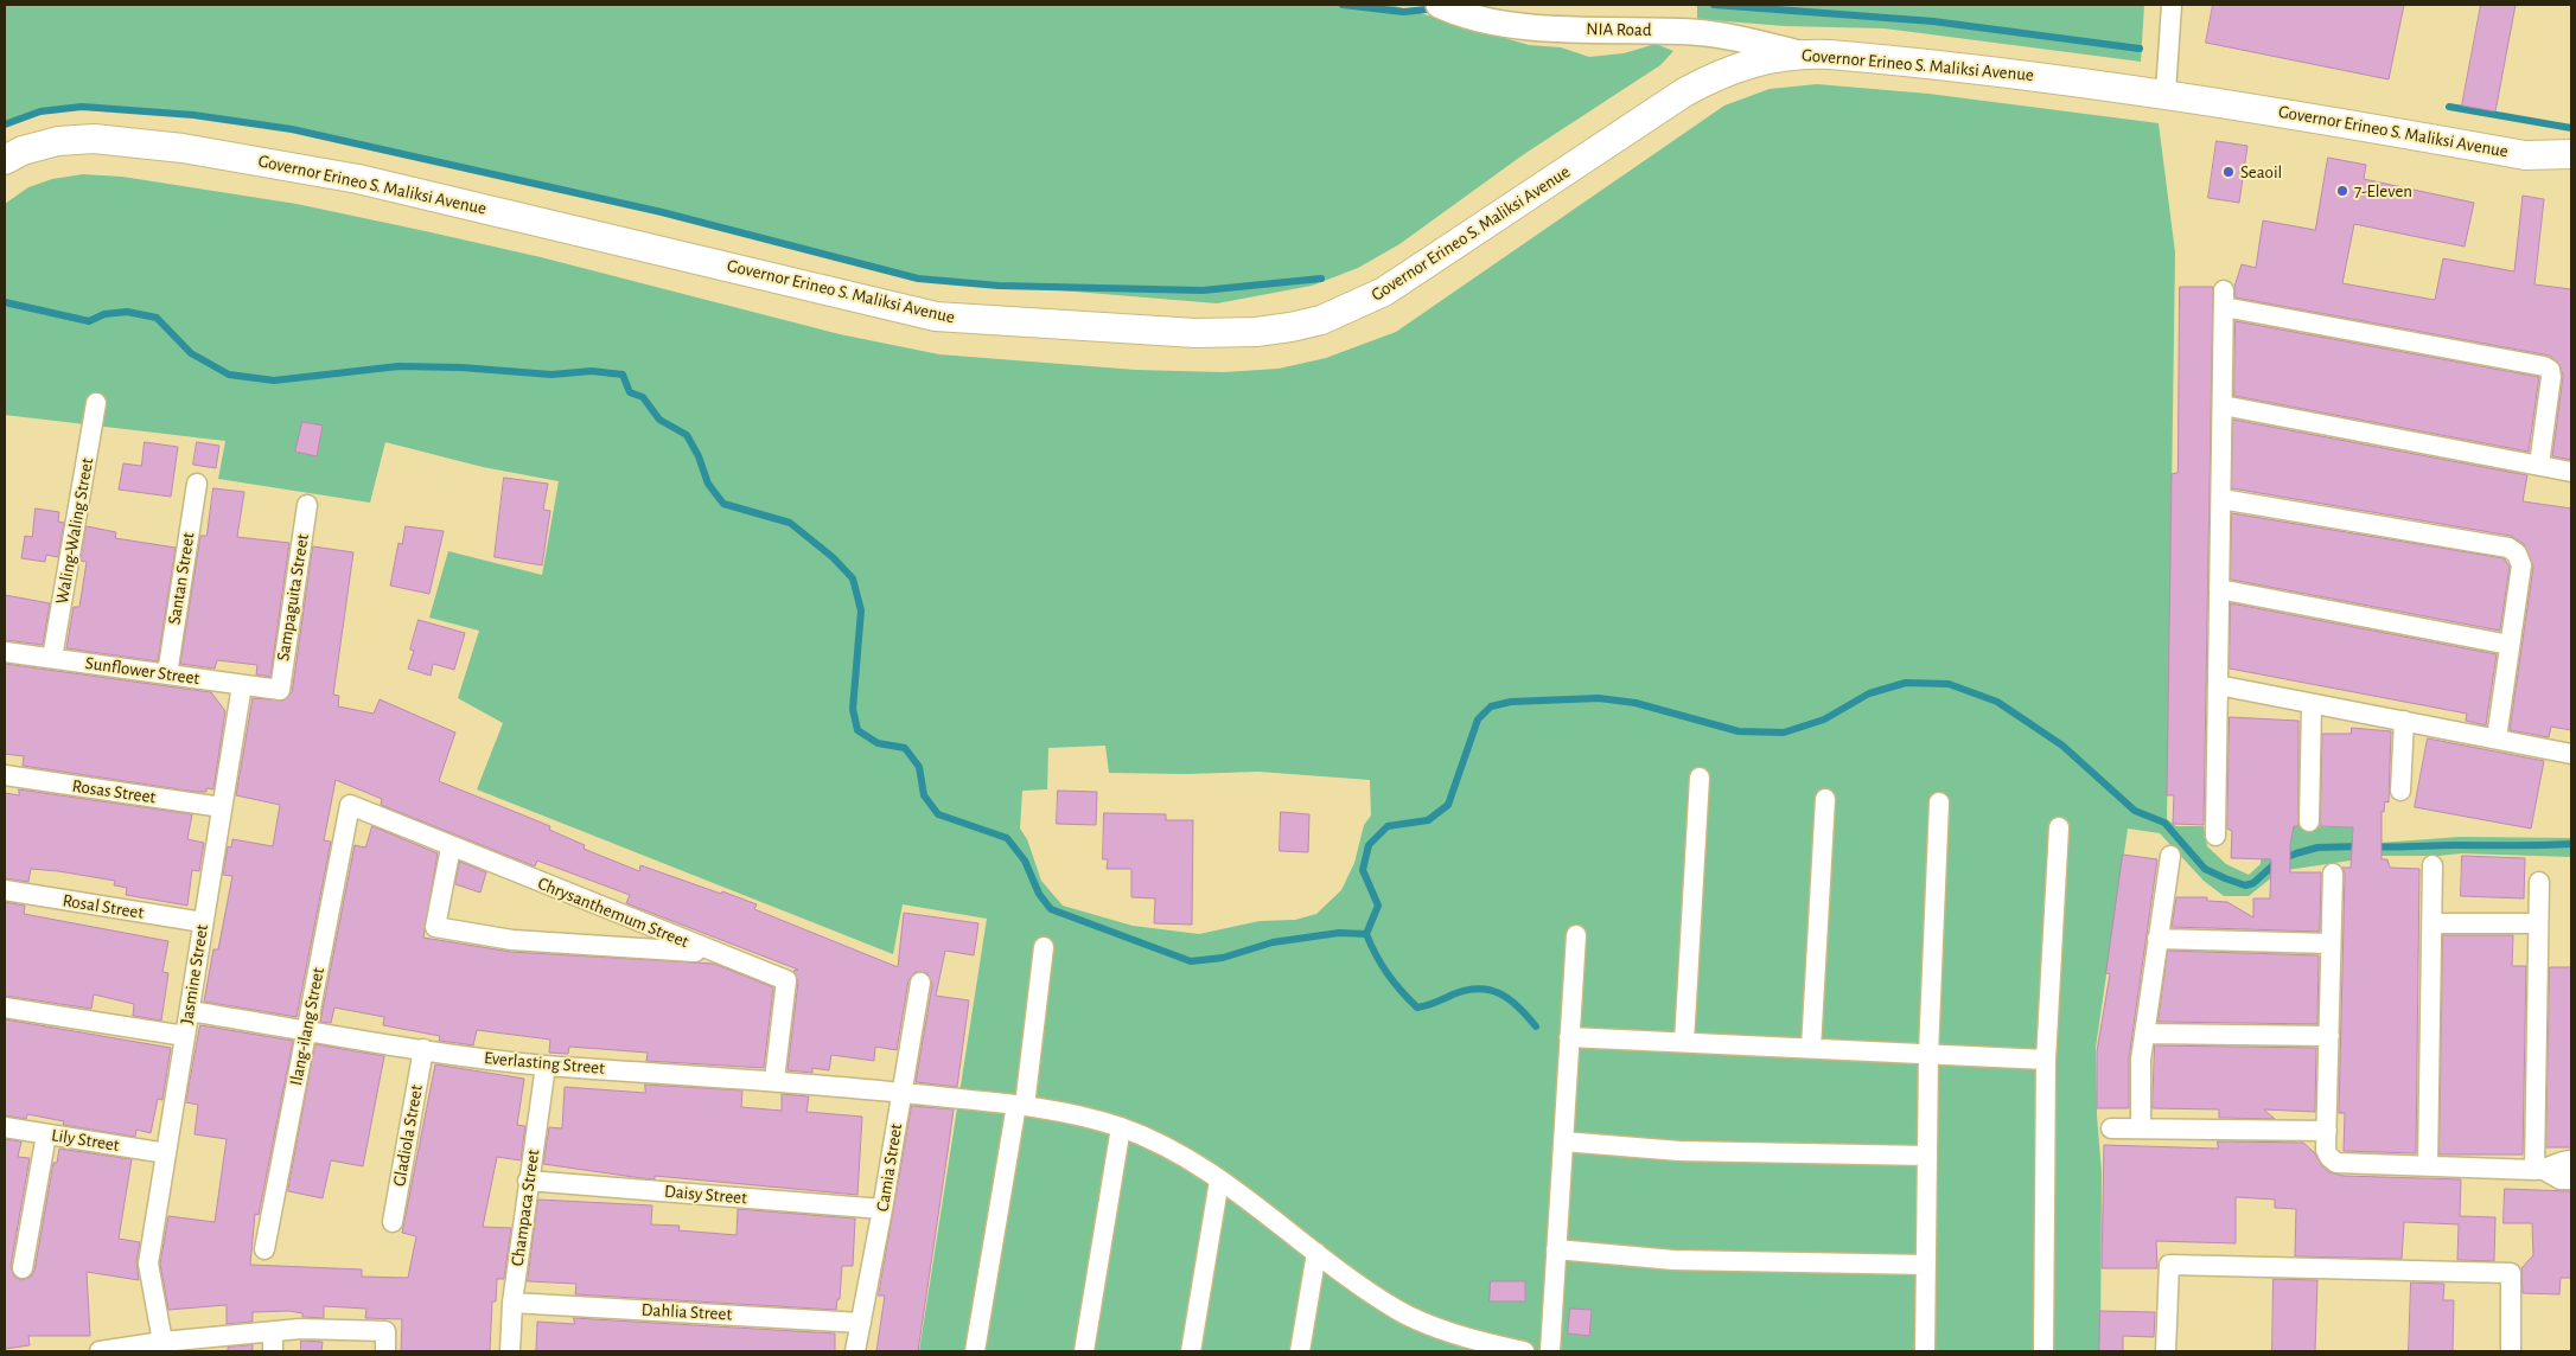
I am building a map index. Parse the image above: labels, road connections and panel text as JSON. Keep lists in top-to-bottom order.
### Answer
{
  "streets": {
    "main road": ["Governor Erineo S. Maliksi Avenue"],
    "street": [
      "NIA Road",
      "Waling-Waling Street",
      "Santan Street",
      "Sampaguita Street",
      "Sunflower Street",
      "Rosas Street",
      "Rosal Street",
      "Chrysanthemum Street",
      "Jasmine Street",
      "Ilang-ilang Street",
      "Everlasting Street",
      "Gladiola Street",
      "Lily Street",
      "Camia Street",
      "Daisy Street",
      "Champaca Street",
      "Dahlia Street"
    ]
  },
  "crossings": [
    ["NIA Road", "Governor Erineo S. Maliksi Avenue"],
    ["Waling-Waling Street", "Sunflower Street"],
    ["Santan Street", "Sunflower Street"],
    ["Sampaguita Street", "Sunflower Street"],
    ["Sunflower Street", "Jasmine Street"],
    ["Rosas Street", "Jasmine Street"],
    ["Rosal Street", "Jasmine Street"],
    ["Chrysanthemum Street", "Ilang-ilang Street"],
    ["Chrysanthemum Street", "Everlasting Street"],
    ["Jasmine Street", "Everlasting Street"],
    ["Jasmine Street", "Lily Street"],
    ["Ilang-ilang Street", "Everlasting Street"],
    ["Everlasting Street", "Gladiola Street"],
    ["Everlasting Street", "Camia Street"],
    ["Everlasting Street", "Champaca Street"],
    ["Camia Street", "Daisy Street"],
    ["Camia Street", "Dahlia Street"],
    ["Daisy Street", "Champaca Street"],
    ["Champaca Street", "Dahlia Street"]
  ],
  "places": ["Seaoil", "7-Eleven"]
}
